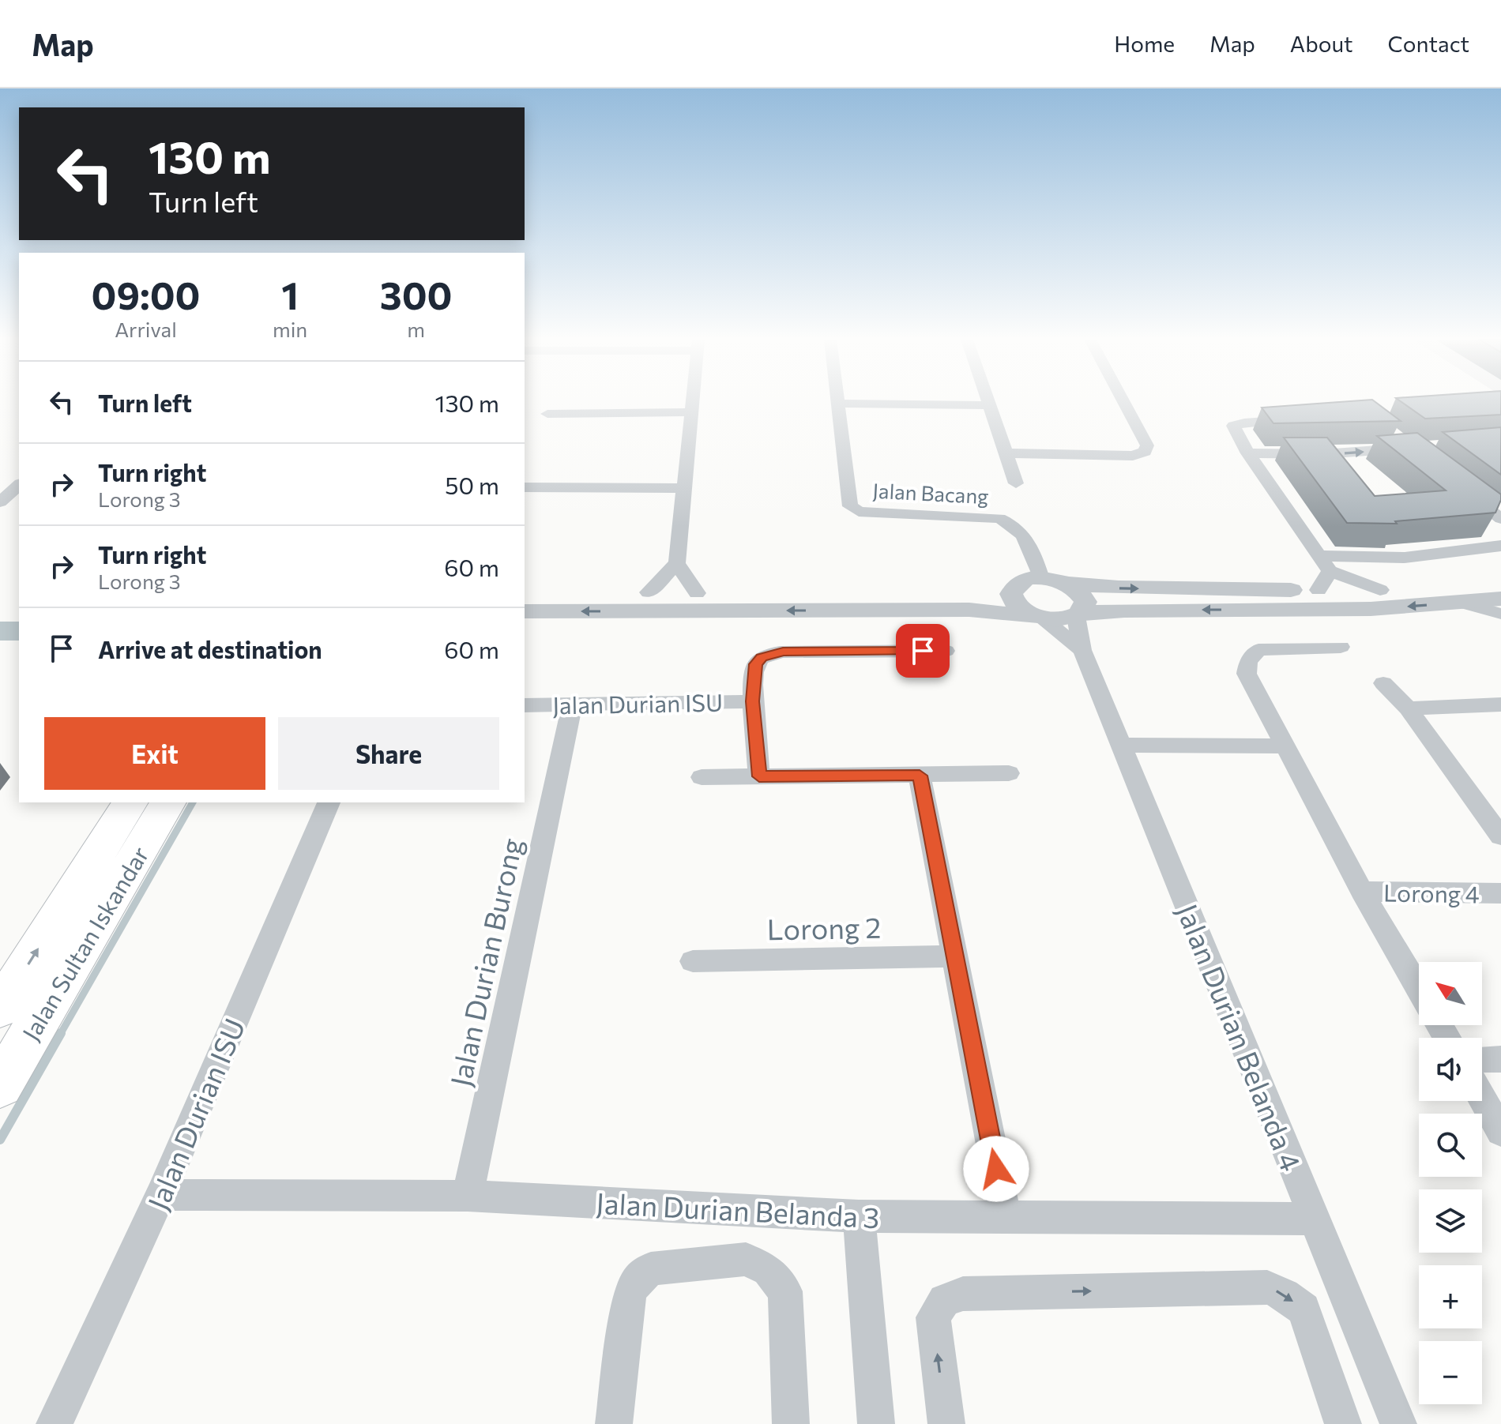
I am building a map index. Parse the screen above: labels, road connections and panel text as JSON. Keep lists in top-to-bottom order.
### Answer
{
  "streets": {
    "main road": ["Jalan Sultan Iskandar"],
    "street": [
      "Jalan Bacang",
      "Jalan Durian ISU",
      "Lorong 4",
      "Lorong 2",
      "Jalan Durian Burong",
      "Jalan Durian Belanda 4",
      "Jalan Durian Belanda 3"
    ]
  },
  "crossings": [
    ["Jalan Durian ISU", "Jalan Durian Burong"],
    ["Jalan Durian ISU", "Jalan Durian Belanda 3"],
    ["Jalan Durian Burong", "Jalan Durian Belanda 3"],
    ["Jalan Durian Belanda 4", "Jalan Durian Belanda 3"]
  ],
  "north": "top left",
  "page": {
    "header": "Map",
    "nav": [
      "Home",
      "Map",
      "About",
      "Contact"
    ],
    "turn": ["130 m", "Turn left"],
    "eta": [
      "09:00",
      "Arrival",
      "1",
      "min",
      "300",
      "m"
    ],
    "list": [
      {
        "name": "Turn left",
        "value": "130 m"
      },
      {
        "name": "Turn right",
        "note": "Lorong 3",
        "value": "50 m"
      },
      {
        "name": "Turn right",
        "note": "Lorong 3",
        "value": "60 m"
      },
      {
        "name": "Arrive at destination",
        "value": "60 m"
      }
    ],
    "buttons": ["Exit", "Share"],
    "map_buttons": ["+", "−"]
  }
}
